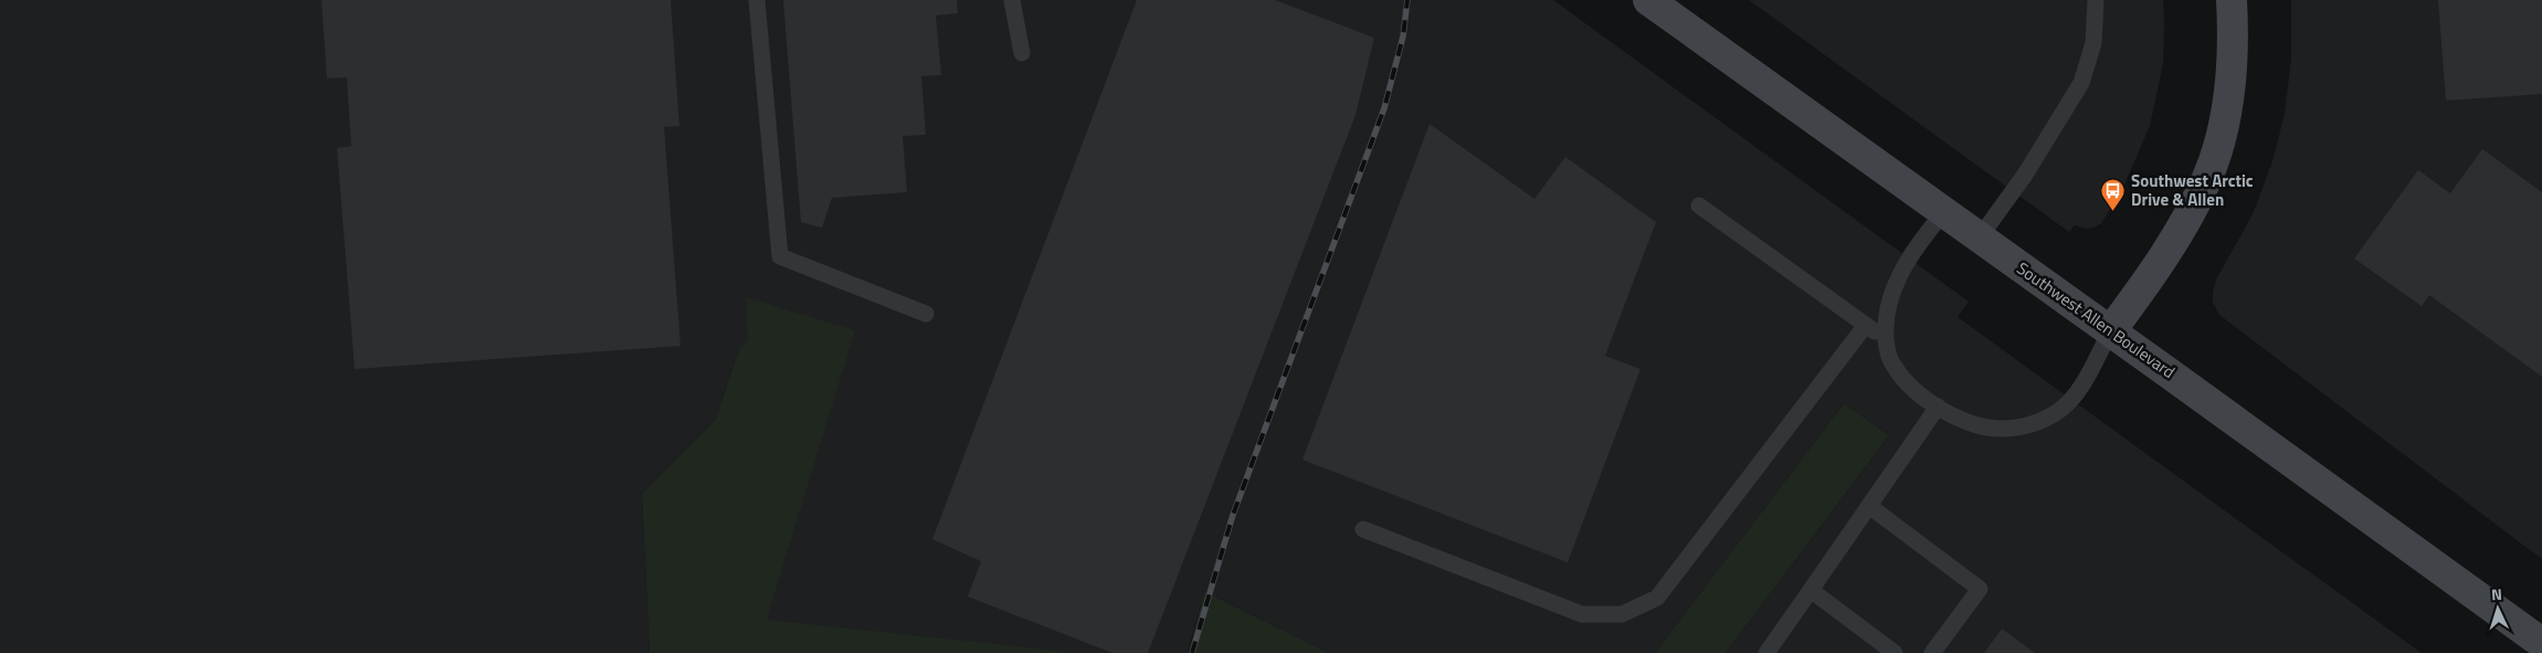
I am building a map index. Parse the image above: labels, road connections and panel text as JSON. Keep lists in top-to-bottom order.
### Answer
{
  "streets": {
    "main road": ["Southwest Allen Boulevard"]
  },
  "places": {
    "bus stop": ["Southwest Arctic Drive & Allen"]
  },
  "north": "top"
}
